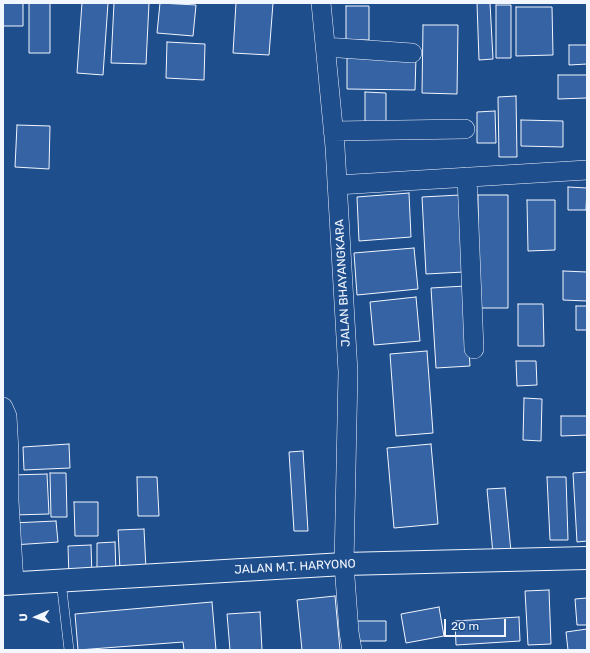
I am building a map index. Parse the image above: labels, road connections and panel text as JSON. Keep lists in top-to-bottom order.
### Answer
{
  "streets": {
    "street": ["JALAN BHAYANGKARA", "JALAN M.T. HARYONO"]
  },
  "crossings": [
    ["JALAN BHAYANGKARA", "JALAN M.T. HARYONO"]
  ],
  "scale_bar": "20 m",
  "north": "left"
}
